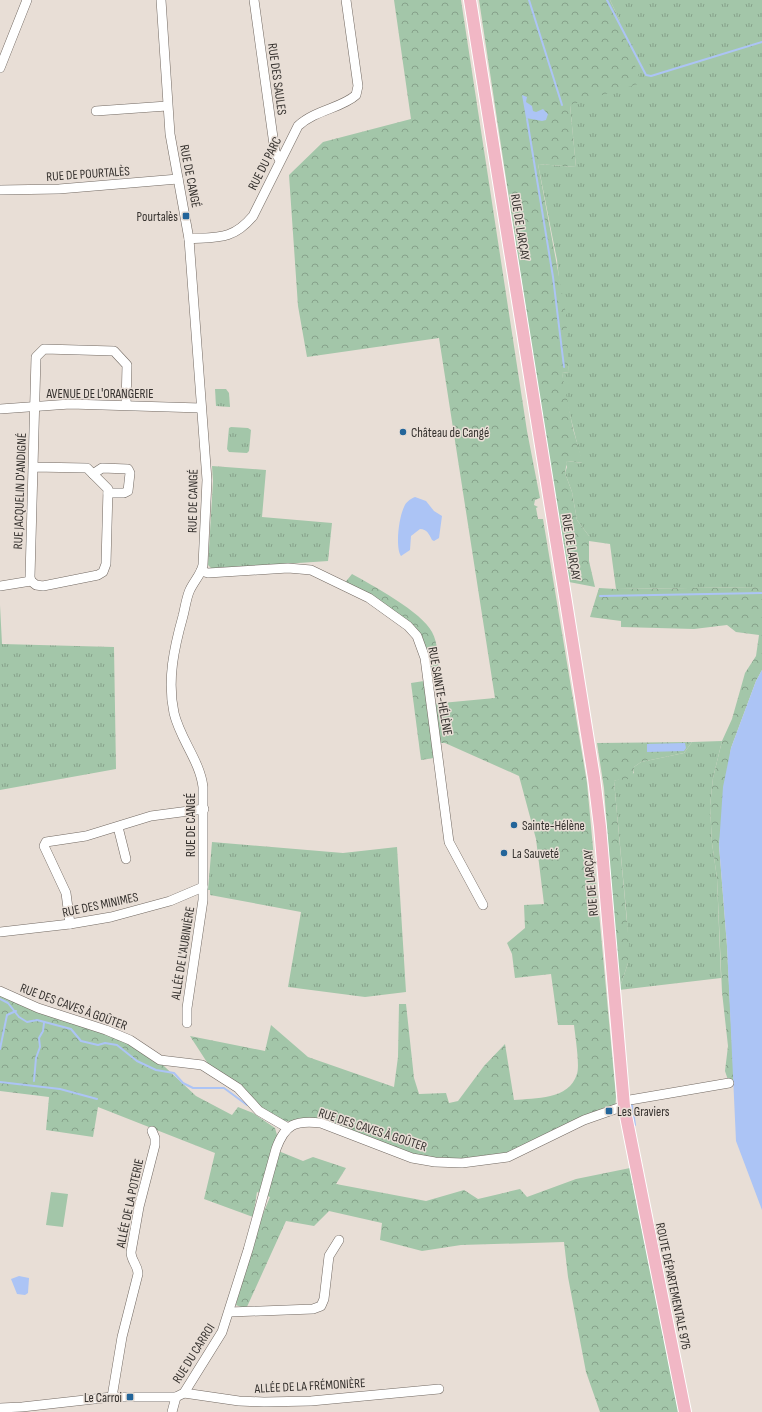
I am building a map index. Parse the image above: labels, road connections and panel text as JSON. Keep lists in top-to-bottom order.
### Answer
{
  "streets": {
    "main road": ["RUE DE LARÇAY", "ROUTE DÉPARTEMENTALE 976"],
    "street": [
      "RUE DES SAULES",
      "RUE DU PARC",
      "RUE DE POURTALÈS",
      "RUE DE CANGÉ",
      "AVENUE DE L'ORANGERIE",
      "RUE JACQUELIN D'ANDIGNÉ",
      "RUE SAINTE-HÉLÈNE",
      "RUE DES MINIMES",
      "ALLÉE DE L'AUBINIÈRE",
      "RUE DES CAVES À GOÛTER",
      "ALLÉE DE LA POTERIE",
      "RUE DU CARROI",
      "ALLÉE DE LA FRÉMONIÈRE"
    ]
  },
  "crossings": [
    ["RUE DES SAULES", "RUE DU PARC"],
    ["RUE DU PARC", "RUE DE CANGÉ"],
    ["RUE DE POURTALÈS", "RUE DE CANGÉ"],
    ["RUE DE CANGÉ", "AVENUE DE L'ORANGERIE"],
    ["RUE DE CANGÉ", "RUE SAINTE-HÉLÈNE"],
    ["RUE DE CANGÉ", "RUE DES MINIMES"],
    ["RUE DE CANGÉ", "ALLÉE DE L'AUBINIÈRE"],
    ["RUE DE LARÇAY", "RUE DES CAVES À GOÛTER"],
    ["RUE DE LARÇAY", "ROUTE DÉPARTEMENTALE 976"],
    ["AVENUE DE L'ORANGERIE", "RUE JACQUELIN D'ANDIGNÉ"],
    ["RUE DES MINIMES", "ALLÉE DE L'AUBINIÈRE"],
    ["RUE DES CAVES À GOÛTER", "RUE DU CARROI"],
    ["ALLÉE DE LA POTERIE", "RUE DU CARROI"],
    ["RUE DU CARROI", "ALLÉE DE LA FRÉMONIÈRE"]
  ],
  "places": {
    "transit": ["Pourtalès", "Les Graviers", "Le Carroi"],
    "other": ["Château de Cangé", "Sainte-Hélène", "La Sauveté"]
  }
}
